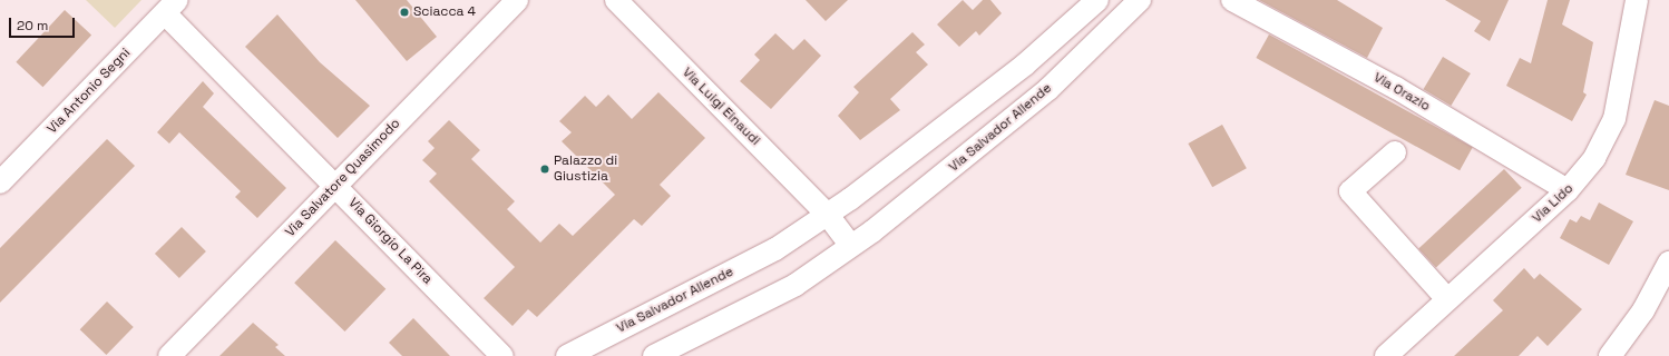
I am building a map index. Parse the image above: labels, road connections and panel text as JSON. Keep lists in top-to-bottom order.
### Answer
{
  "streets": {
    "street": [
      "Via Antonio Segni",
      "Via Orazio",
      "Via Luigi Einaudi",
      "Via Salvador Allende",
      "Via Salvatore Quasimodo",
      "Via Lido",
      "Via Giorgio La Pira"
    ]
  },
  "crossings": [
    ["Via Antonio Segni", "Via Giorgio La Pira"],
    ["Via Orazio", "Via Lido"],
    ["Via Luigi Einaudi", "Via Salvador Allende"],
    ["Via Salvatore Quasimodo", "Via Giorgio La Pira"]
  ],
  "places": ["Sciacca 4", "Palazzo di Giustizia"],
  "scale_bar": "20 m"
}
